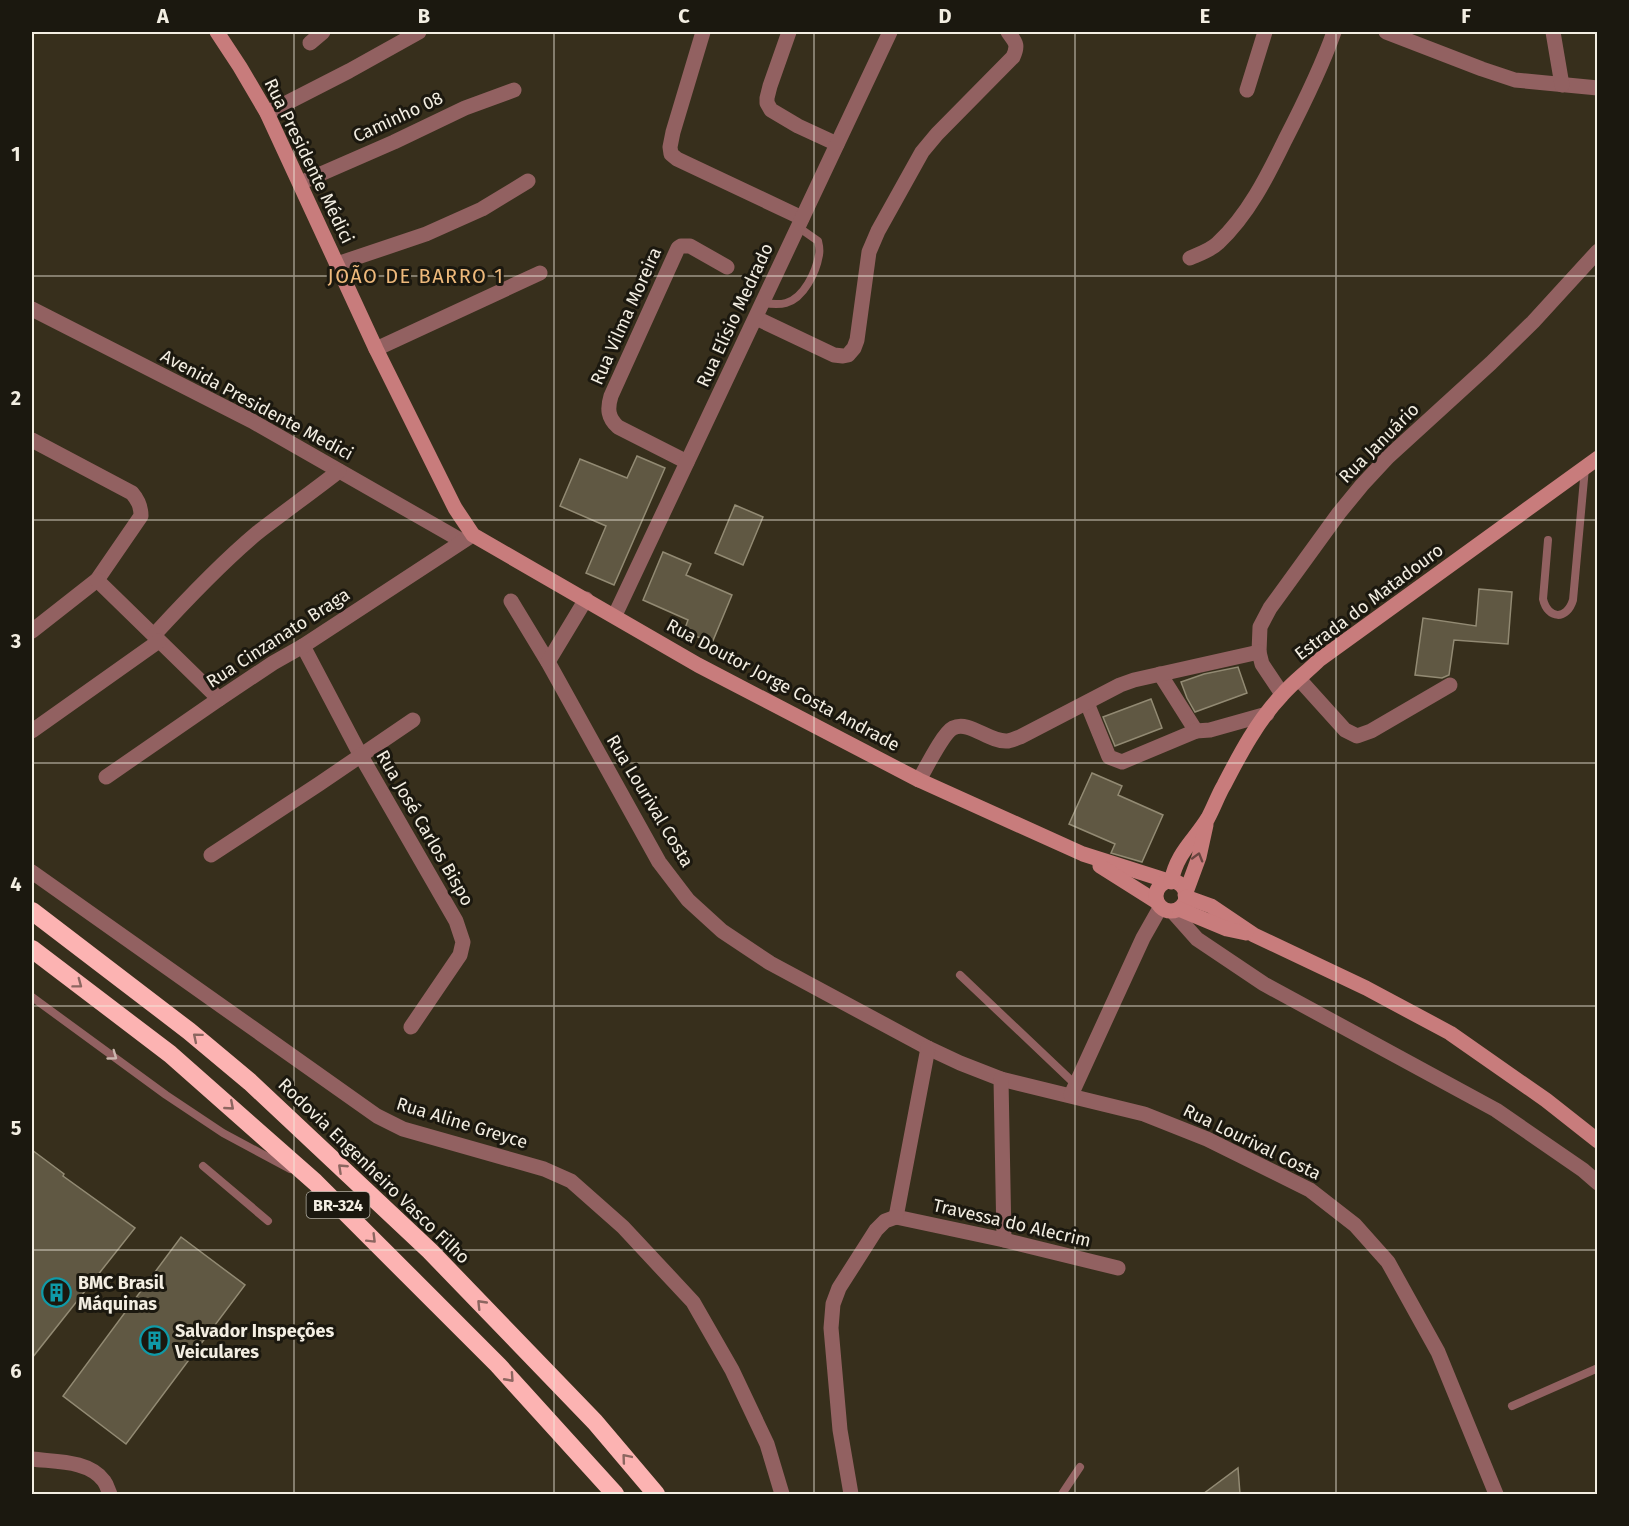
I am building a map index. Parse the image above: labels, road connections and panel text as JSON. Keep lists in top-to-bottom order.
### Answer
{
  "streets": {
    "highway": ["Rodovia Engenheiro Vasco Filho", "BR-324"],
    "main road": ["Rua Presidente Médici", "Estrada do Matadouro", "Rua Doutor Jorge Costa Andrade"],
    "street": [
      "Caminho 08",
      "Rua Elísio Medrado",
      "Rua Vilma Moreira",
      "Avenida Presidente Medici",
      "Rua Januário",
      "Rua Cinzanato Braga",
      "Rua Lourival Costa",
      "Rua José Carlos Bispo",
      "Rua Aline Greyce",
      "Travessa do Alecrim"
    ]
  },
  "crossings": [
    ["Caminho 08", "Rua Presidente Médici"],
    ["Rua Presidente Médici", "Avenida Presidente Medici"],
    ["Rua Presidente Médici", "Rua Cinzanato Braga"],
    ["Rua Presidente Médici", "Rua Doutor Jorge Costa Andrade"],
    ["Rua Elísio Medrado", "Rua Vilma Moreira"],
    ["Rua Elísio Medrado", "Rua Doutor Jorge Costa Andrade"],
    ["Avenida Presidente Medici", "Rua Cinzanato Braga"],
    ["Avenida Presidente Medici", "Rua Doutor Jorge Costa Andrade"],
    ["Estrada do Matadouro", "Rua Doutor Jorge Costa Andrade"],
    ["Rua Cinzanato Braga", "Rua Doutor Jorge Costa Andrade"],
    ["Rua Cinzanato Braga", "Rua José Carlos Bispo"]
  ],
  "districts": ["JOÃO DE BARRO 1"],
  "places": {
    "building": ["BMC Brasil Máquinas", "Salvador Inspeções Veiculares"]
  },
  "grid": {
    "columns": [
      "A",
      "B",
      "C",
      "D",
      "E",
      "F"
    ],
    "rows": [
      "1",
      "2",
      "3",
      "4",
      "5",
      "6"
    ]
  }
}
